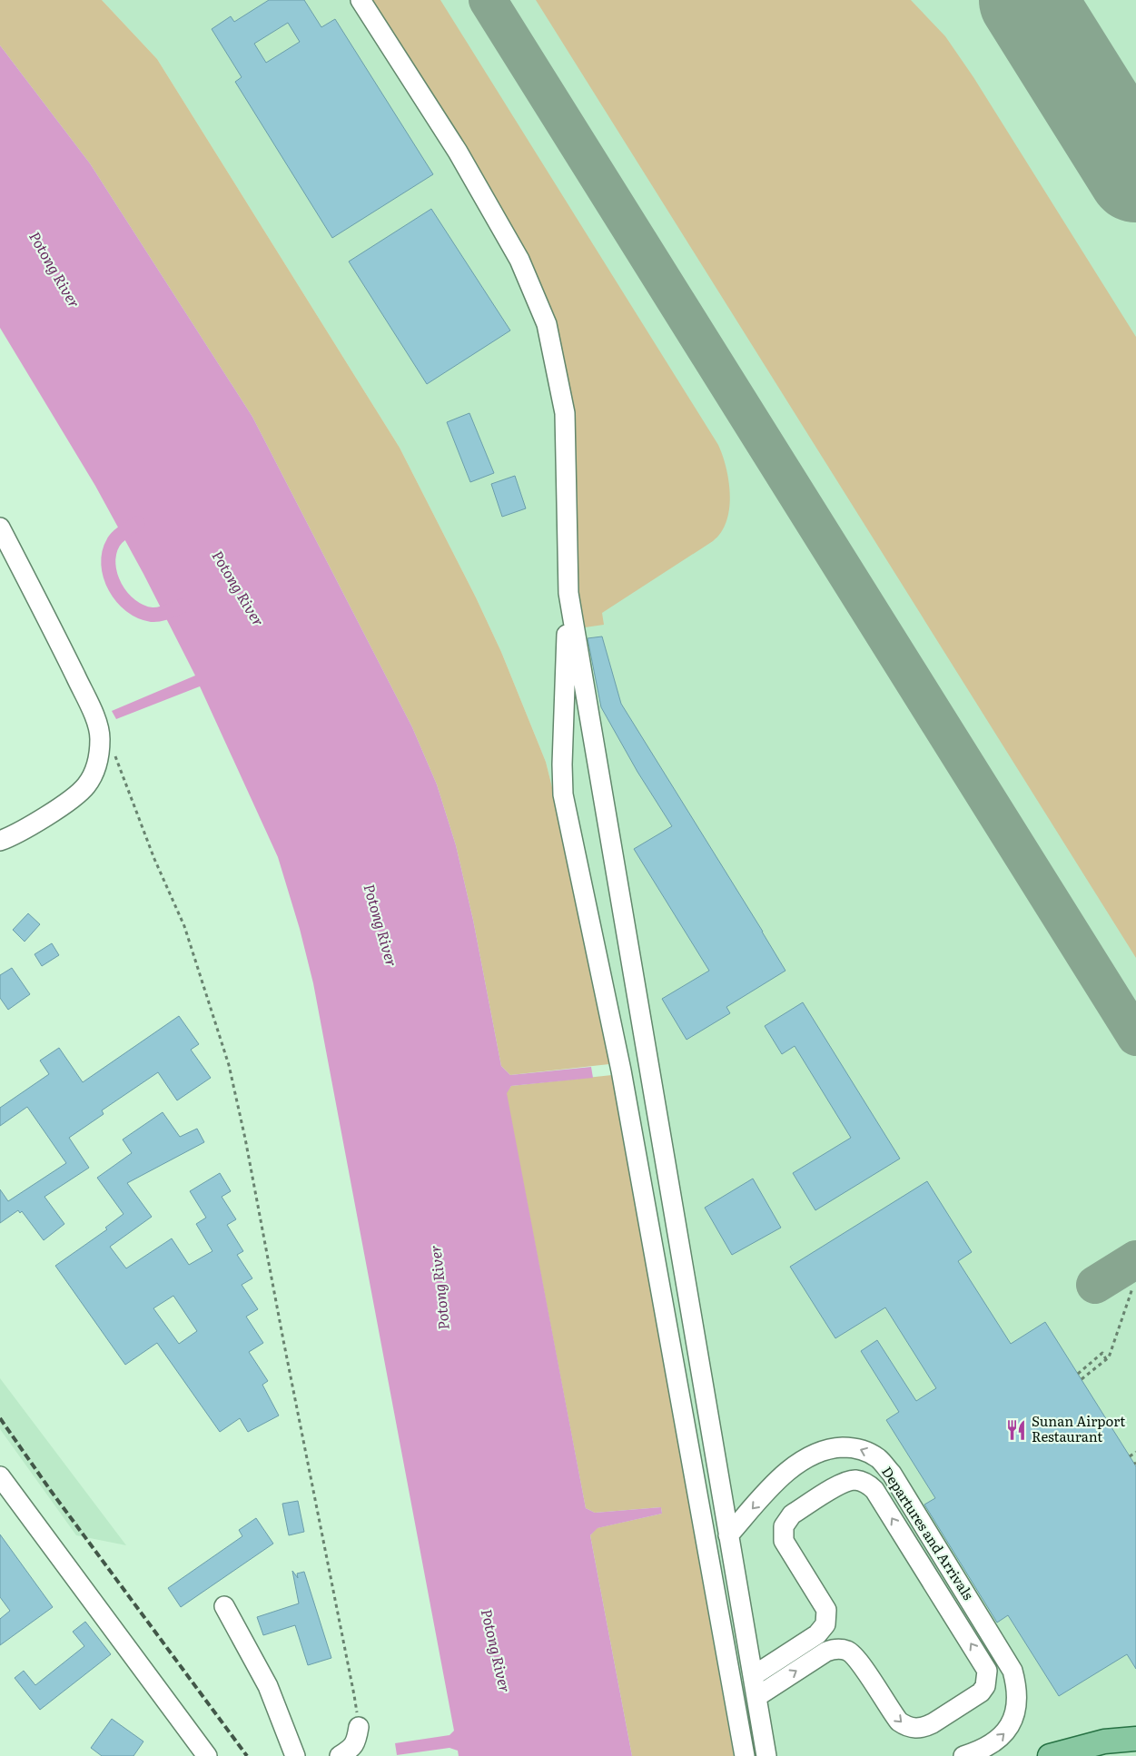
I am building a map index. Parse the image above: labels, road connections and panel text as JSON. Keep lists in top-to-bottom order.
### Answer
{
  "streets": {
    "street": ["Departures and Arrivals"]
  },
  "water": ["Potong River"],
  "places": {
    "restaurant": ["Sunan Airport Restaurant"]
  }
}
